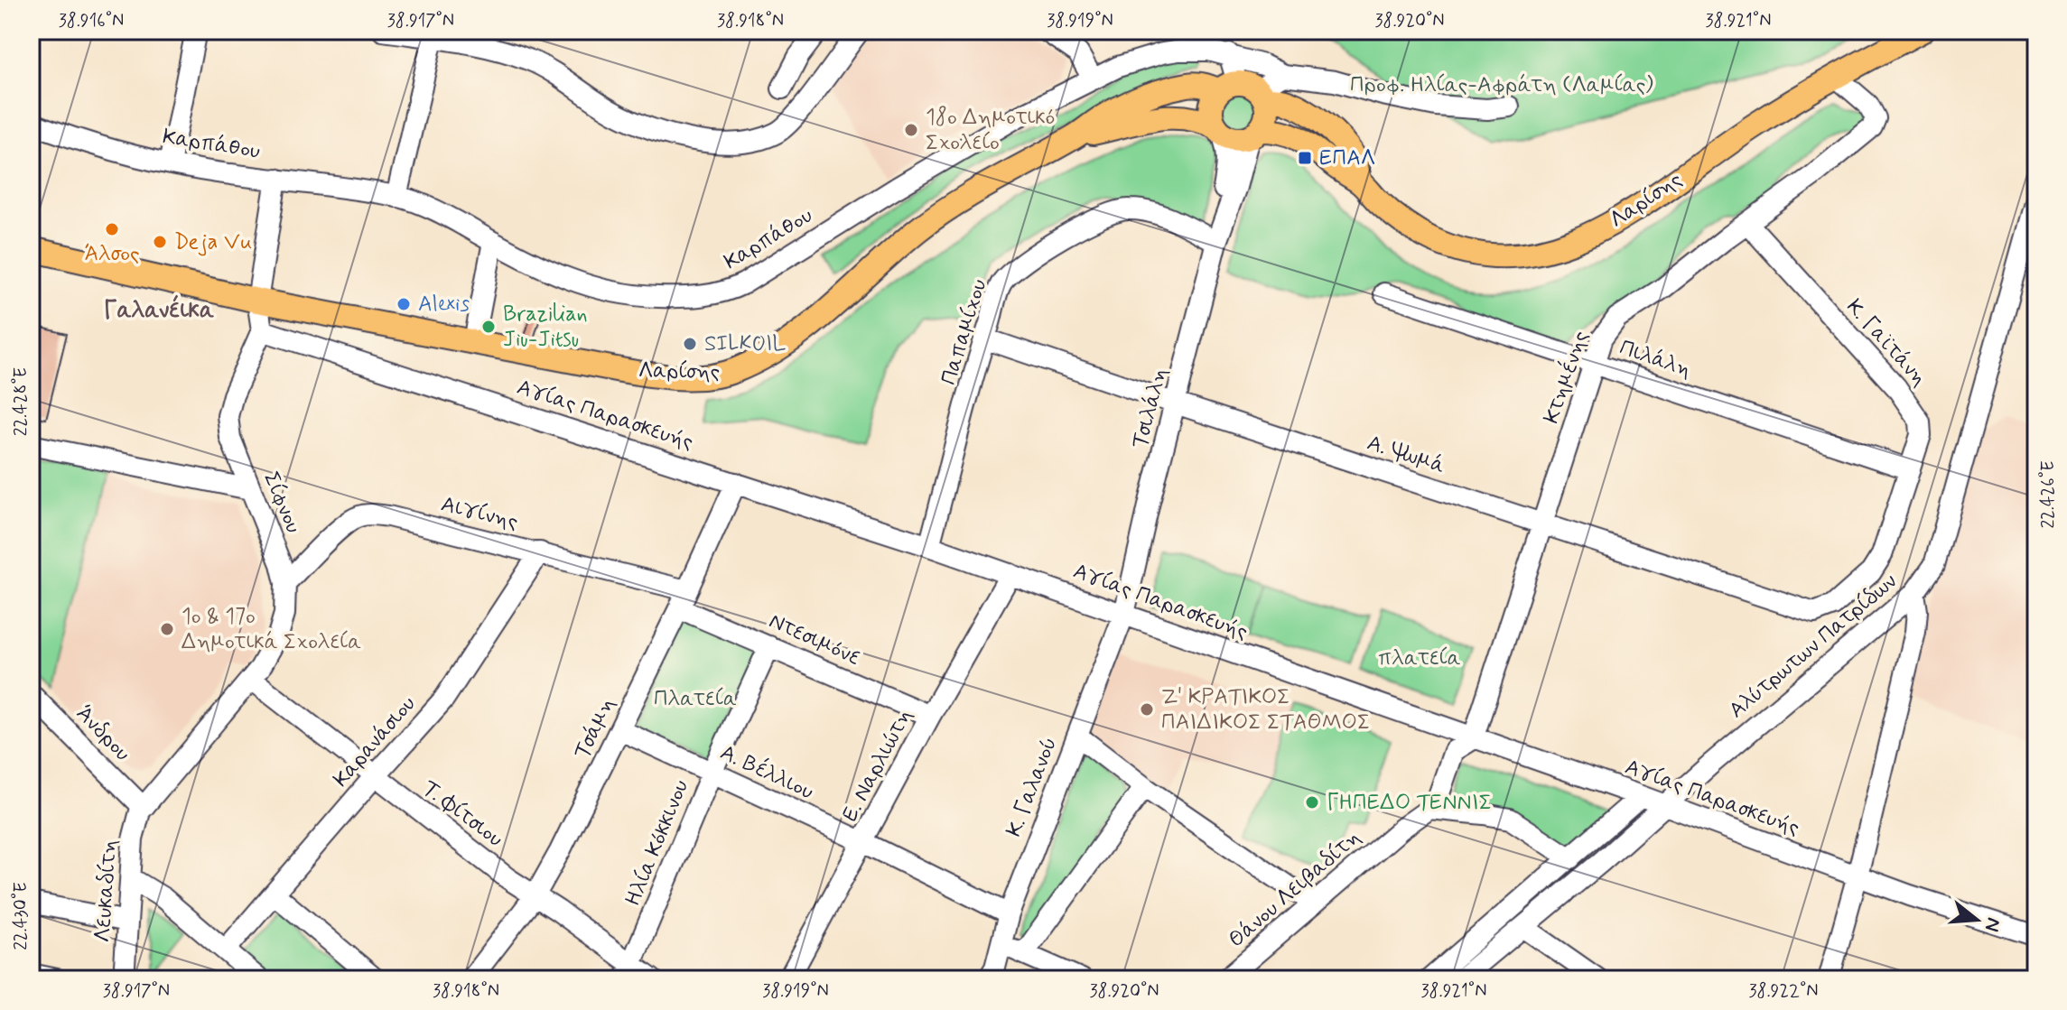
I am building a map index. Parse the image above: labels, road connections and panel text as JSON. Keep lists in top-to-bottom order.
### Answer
{
  "streets": {
    "main road": ["Λαρίσης"],
    "street": [
      "Καρπάθου",
      "Παπαμίχου",
      "Κ. Γαϊτάνη",
      "Πιλάλη",
      "Κτημένης",
      "Τσιλάλη",
      "Αγίας Παρασκευής",
      "Α. Ψωμά",
      "Σίφνου",
      "Αιγίνης",
      "Ντεσιμόνε",
      "Αλύτρωτων Πατρίδων",
      "Τσάμη",
      "Άνδρου",
      "Καρανάσιου",
      "Ε. Ναρλιώτη",
      "Α. Βέλλιου",
      "Κ. Γαλανού",
      "Τ. Φίτσιου",
      "Ηλία Κόκκινου",
      "Θάνου Λειβαδίτη",
      "Λευκαδίτη"
    ]
  },
  "crossings": [
    ["Λαρίσης", "Κτημένης"],
    ["Παπαμίχου", "Τσιλάλη"],
    ["Παπαμίχου", "Αγίας Παρασκευής"],
    ["Παπαμίχου", "Α. Ψωμά"],
    ["Κ. Γαϊτάνη", "Πιλάλη"],
    ["Κ. Γαϊτάνη", "Κτημένης"],
    ["Κ. Γαϊτάνη", "Α. Ψωμά"],
    ["Πιλάλη", "Κτημένης"],
    ["Κτημένης", "Αγίας Παρασκευής"],
    ["Κτημένης", "Α. Ψωμά"],
    ["Κτημένης", "Θάνου Λειβαδίτη"],
    ["Τσιλάλη", "Αγίας Παρασκευής"],
    ["Τσιλάλη", "Α. Ψωμά"],
    ["Τσιλάλη", "Κ. Γαλανού"],
    ["Αγίας Παρασκευής", "Σίφνου"],
    ["Αγίας Παρασκευής", "Αλύτρωτων Πατρίδων"],
    ["Αγίας Παρασκευής", "Τσάμη"],
    ["Αγίας Παρασκευής", "Ε. Ναρλιώτη"],
    ["Αγίας Παρασκευής", "Κ. Γαλανού"],
    ["Αγίας Παρασκευής", "Θάνου Λειβαδίτη"],
    ["Σίφνου", "Αιγίνης"],
    ["Σίφνου", "Άνδρου"],
    ["Σίφνου", "Τ. Φίτσιου"],
    ["Σίφνου", "Λευκαδίτη"],
    ["Αιγίνης", "Ντεσιμόνε"],
    ["Αιγίνης", "Τσάμη"],
    ["Αιγίνης", "Καρανάσιου"],
    ["Ντεσιμόνε", "Τσάμη"],
    ["Ντεσιμόνε", "Ε. Ναρλιώτη"],
    ["Ντεσιμόνε", "Ηλία Κόκκινου"],
    ["Τσάμη", "Α. Βέλλιου"],
    ["Τσάμη", "Τ. Φίτσιου"],
    ["Άνδρου", "Λευκαδίτη"],
    ["Καρανάσιου", "Τ. Φίτσιου"],
    ["Ε. Ναρλιώτη", "Α. Βέλλιου"],
    ["Α. Βέλλιου", "Κ. Γαλανού"],
    ["Α. Βέλλιου", "Ηλία Κόκκινου"],
    ["Τ. Φίτσιου", "Ηλία Κόκκινου"]
  ],
  "districts": ["Γαλανέικα"],
  "parks": ["Προφ. Ηλίας-Αφράτη (Λαμίας)", "πλατεία", "Πλατεία"],
  "places": {
    "other": [
      "18ο Δημοτικό Σχολείο",
      "Άλσος",
      "Deja Vu",
      "Alexis",
      "Brazilian Jiu-Jitsu",
      "SILKOIL",
      "1ο & 17ο Δημοτικά Σχολεία",
      "Ζ' ΚΡΑΤΙΚΟΣ ΠΑΙΔΙΚΟΣ ΣΤΑΘΜΟΣ",
      "ΓΗΠΕΔΟ ΤΕΝΝΙΣ"
    ],
    "transit": ["ΕΠΑΛ"]
  },
  "north": "right",
  "coordinates": [
    "38.916°N",
    "38.917°N",
    "38.918°N",
    "38.919°N",
    "38.920°N",
    "38.921°N",
    "22.428°E",
    "22.426°E",
    "22.430°E",
    "38.922°N"
  ]
}
